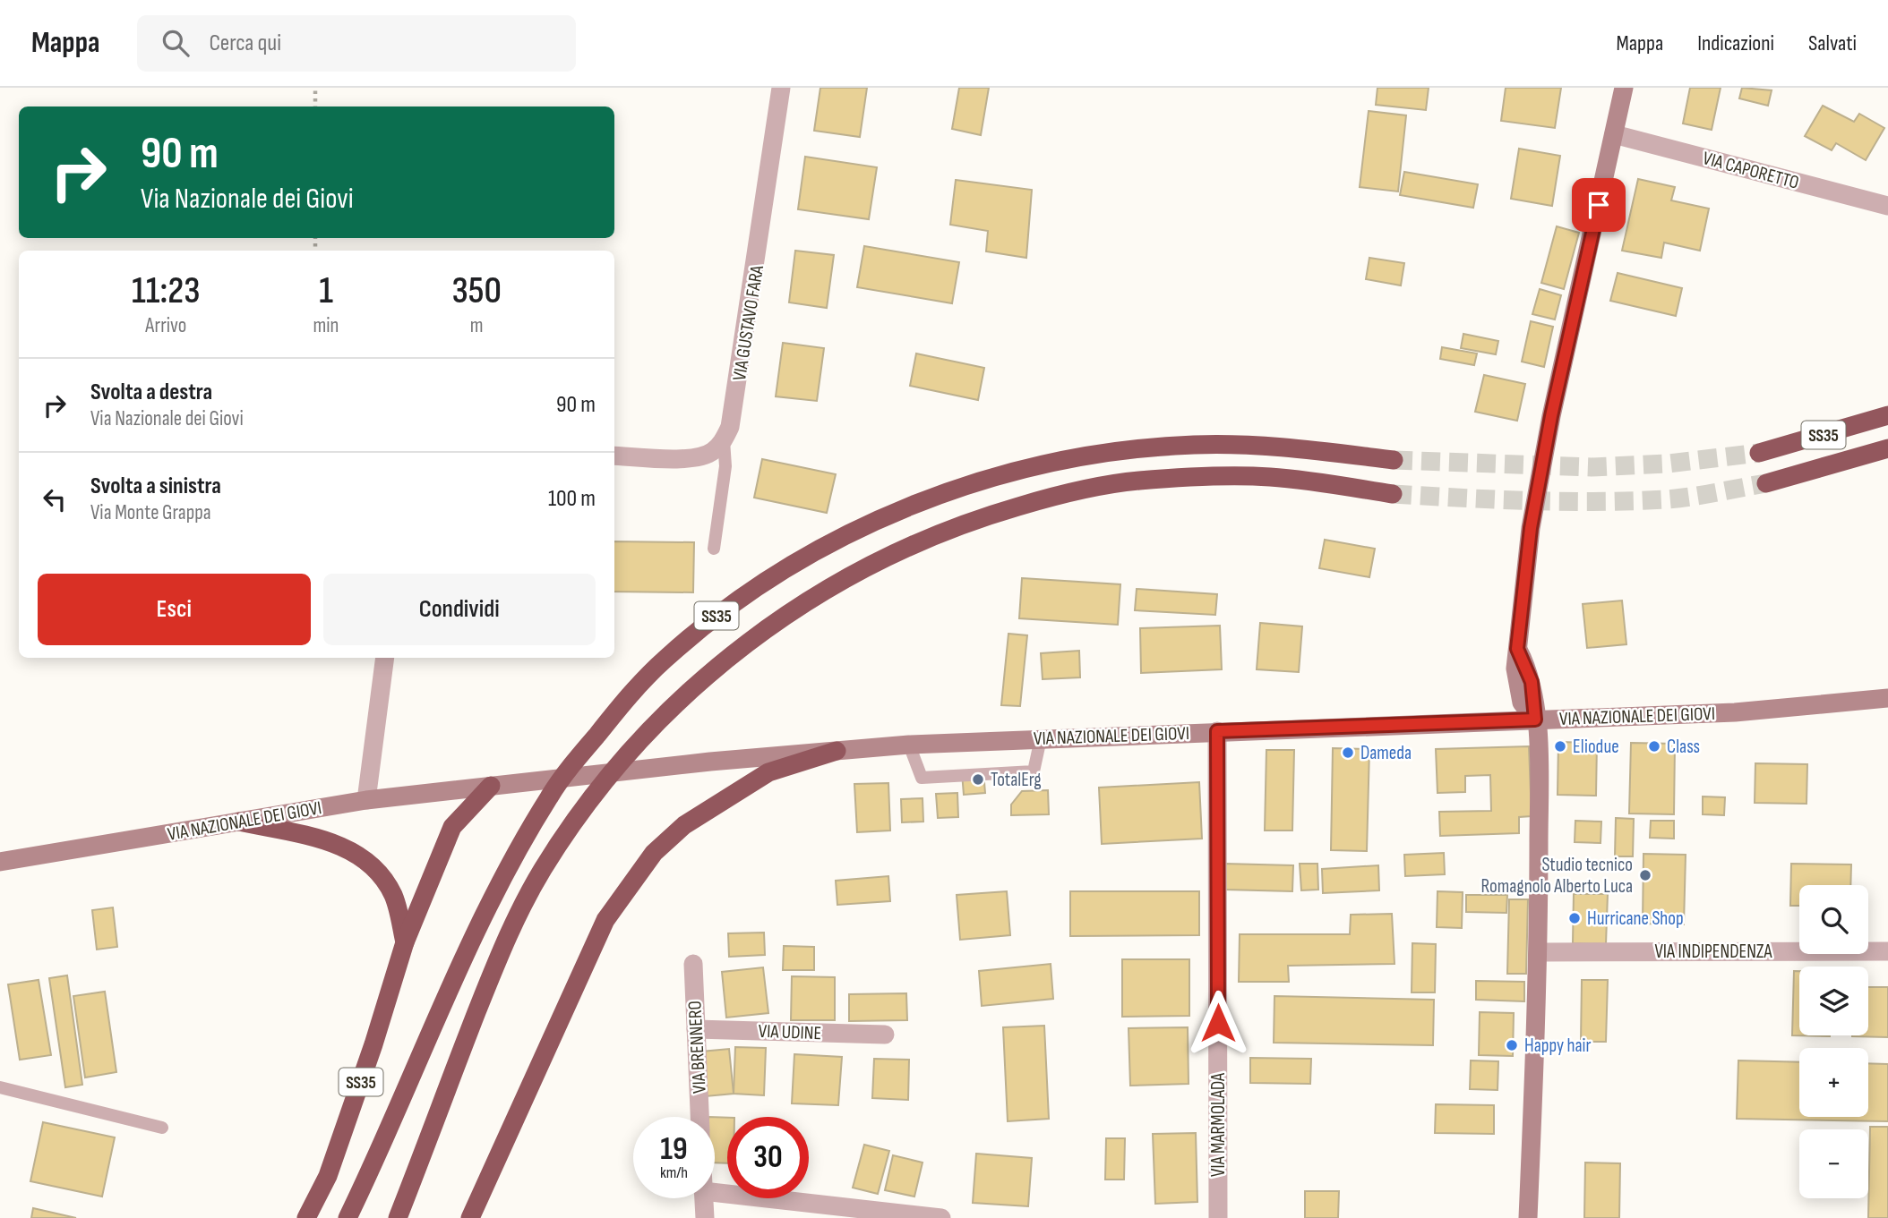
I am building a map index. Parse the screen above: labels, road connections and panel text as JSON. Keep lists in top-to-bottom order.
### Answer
{
  "streets": {
    "highway": ["SS35"],
    "main road": ["VIA NAZIONALE DEI GIOVI"],
    "street": [
      "VIA CAPORETTO",
      "VIA GUSTAVO FARA",
      "VIA INDIPENDENZA",
      "VIA UDINE",
      "VIA BRENNERO",
      "VIA MARMOLADA"
    ]
  },
  "crossings": [
    ["SS35", "VIA NAZIONALE DEI GIOVI"],
    ["VIA NAZIONALE DEI GIOVI", "VIA MARMOLADA"],
    ["VIA UDINE", "VIA BRENNERO"]
  ],
  "places": [
    "Eliodue",
    "Class",
    "Dameda",
    "TotalErg",
    "Studio tecnico Romagnolo Alberto Luca",
    "Hurricane Shop",
    "Happy hair"
  ],
  "page": {
    "header": "Mappa",
    "search": "Cerca qui",
    "nav": ["Mappa", "Indicazioni", "Salvati"],
    "turn": ["90 m", "Via Nazionale dei Giovi"],
    "eta": [
      "11:23",
      "Arrivo",
      "1",
      "min",
      "350",
      "m"
    ],
    "list": [
      {
        "name": "Svolta a destra",
        "note": "Via Nazionale dei Giovi",
        "value": "90 m"
      },
      {
        "name": "Svolta a sinistra",
        "note": "Via Monte Grappa",
        "value": "100 m"
      }
    ],
    "buttons": ["Esci", "Condividi"],
    "map_buttons": ["+", "−"],
    "speed": "19 km/h",
    "limit": "30"
  }
}
